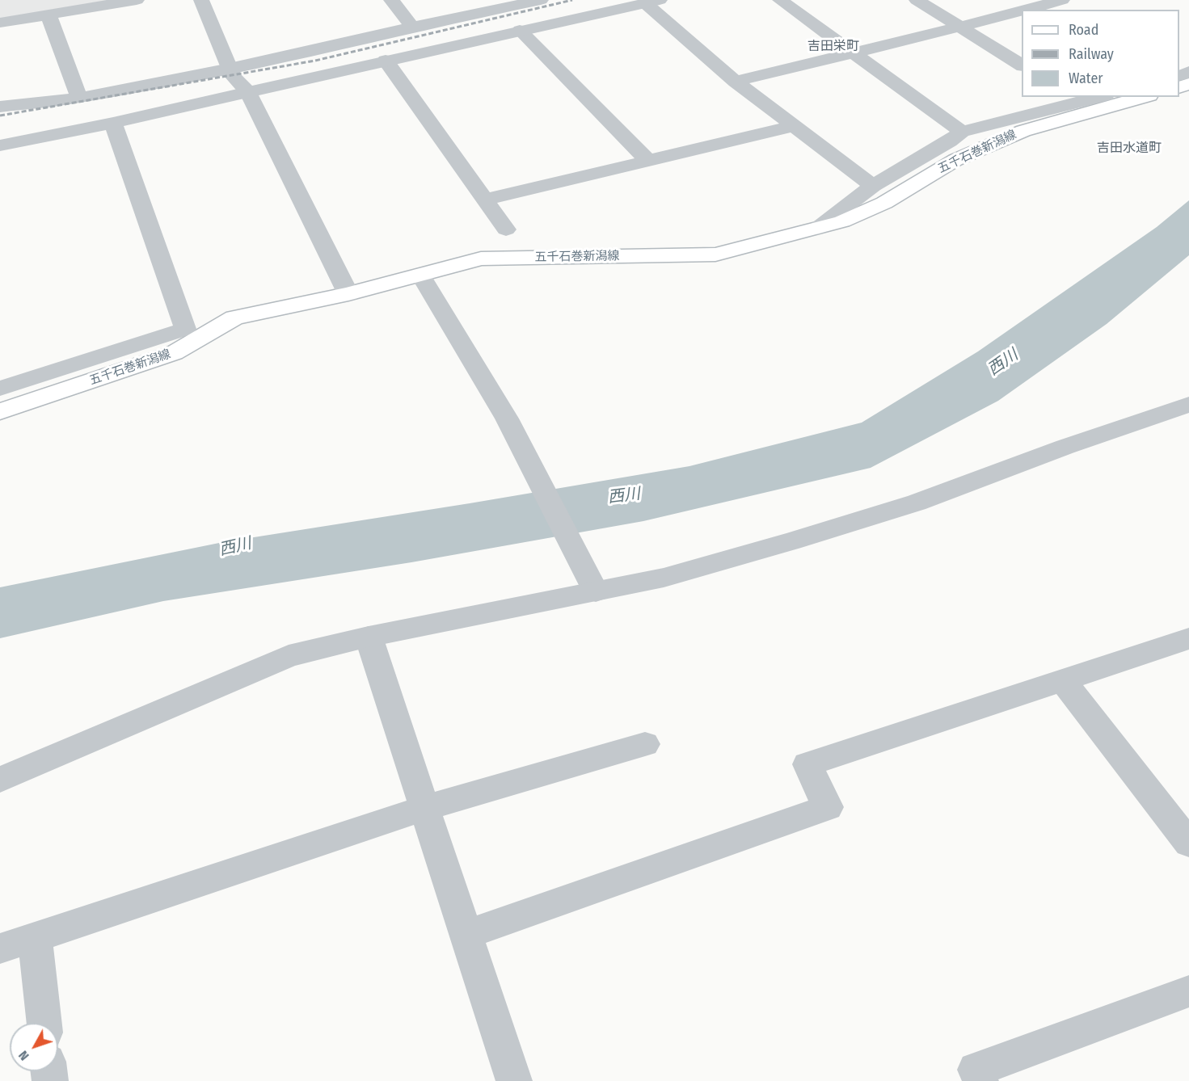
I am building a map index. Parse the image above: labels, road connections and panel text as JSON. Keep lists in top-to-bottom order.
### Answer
{
  "streets": {
    "main road": ["五千石巻新潟線"]
  },
  "districts": ["吉田栄町", "吉田水道町"],
  "water": ["西川"],
  "legend": ["Road", "Railway", "Water"],
  "north": "bottom left"
}
